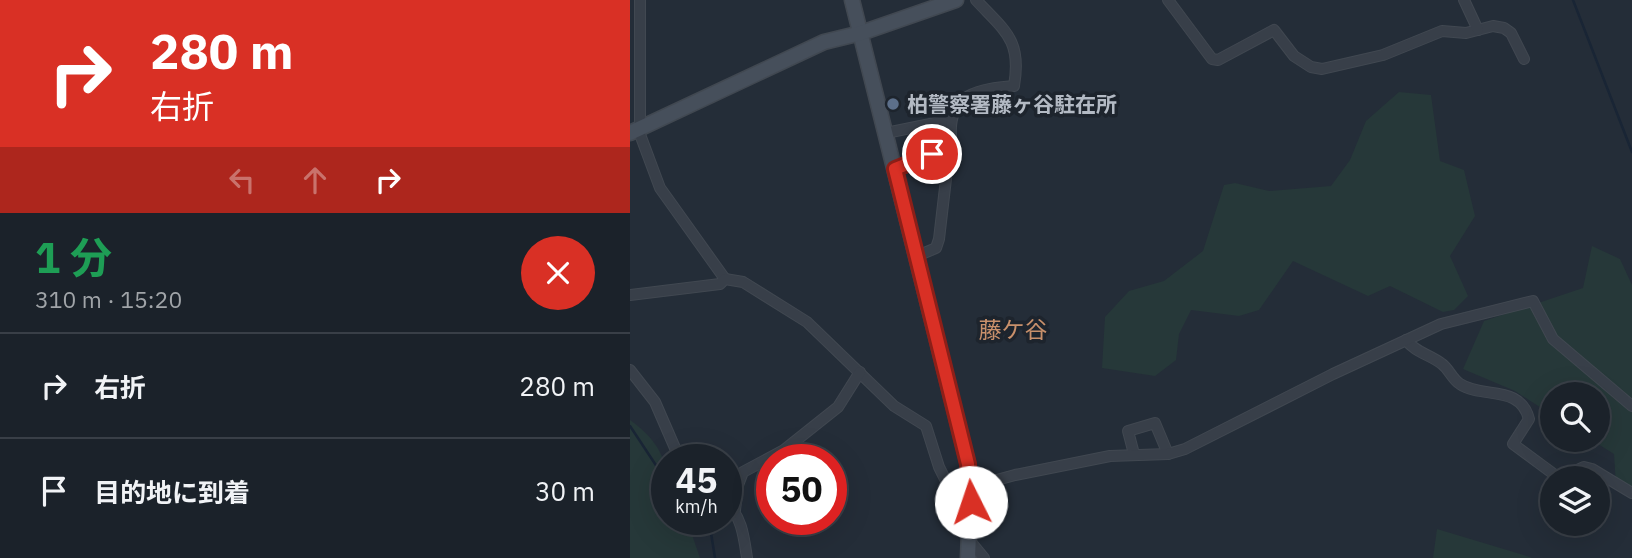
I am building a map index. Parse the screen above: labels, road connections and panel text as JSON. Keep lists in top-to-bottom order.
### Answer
{
  "districts": ["藤ケ谷"],
  "places": ["柏警察署藤ヶ谷駐在所"],
  "page": {
    "turn": ["280 m", "右折"],
    "heading": ["1 分", "310 m · 15:20"],
    "list": [
      {
        "name": "右折",
        "value": "280 m"
      },
      {
        "name": "目的地に到着",
        "value": "30 m"
      }
    ],
    "speed": "45 km/h",
    "limit": "50"
  }
}
